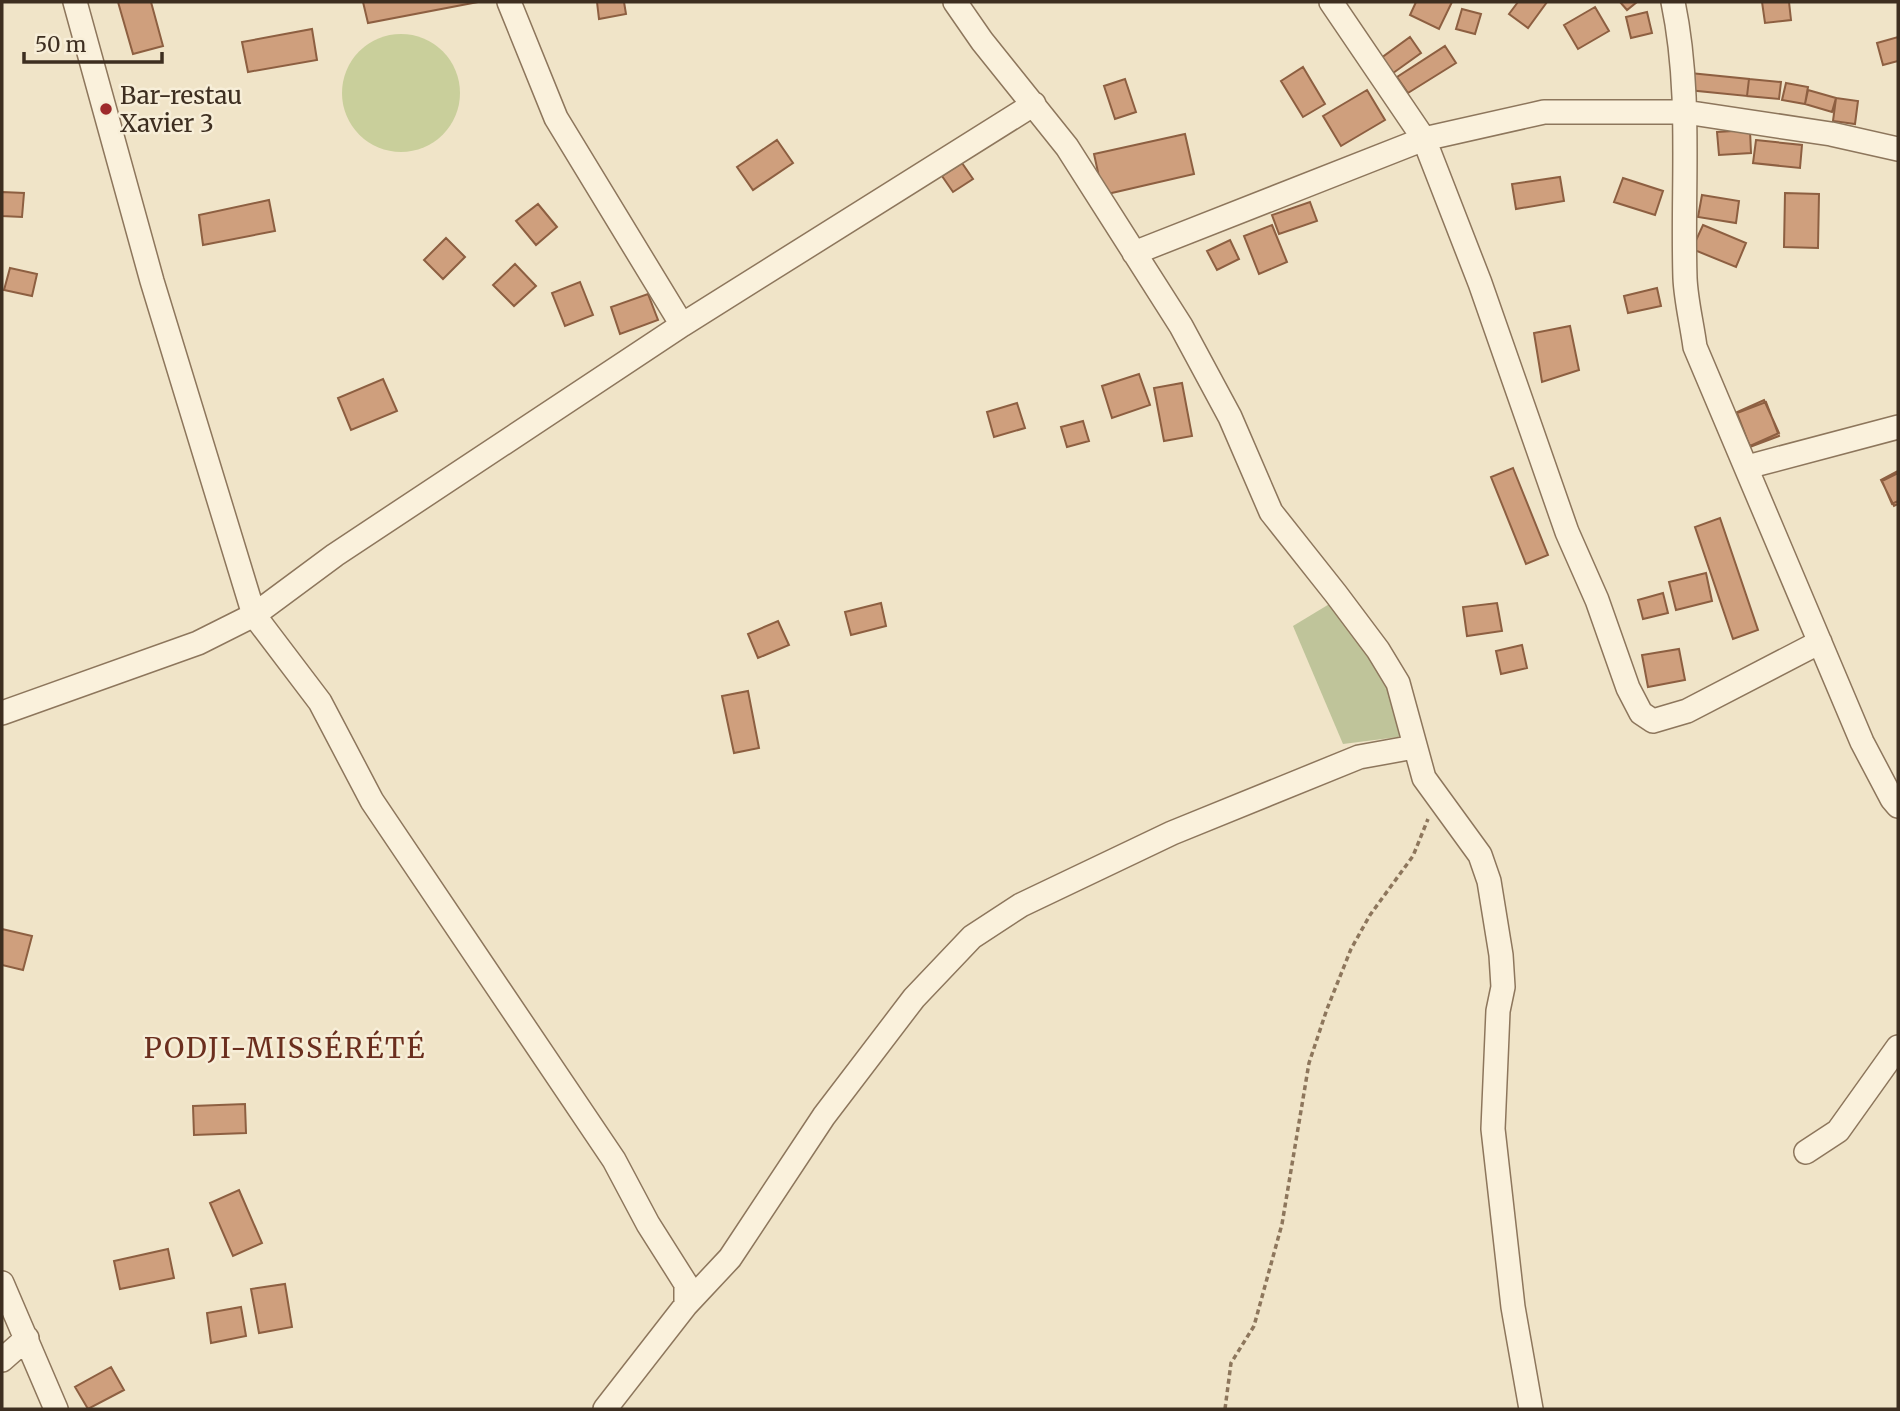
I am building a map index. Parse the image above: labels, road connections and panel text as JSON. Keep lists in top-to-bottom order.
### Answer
{
  "districts": ["PODJI-MISSÉRÉTÉ"],
  "places": ["Bar-restau Xavier 3"],
  "scale_bar": "50 m"
}
